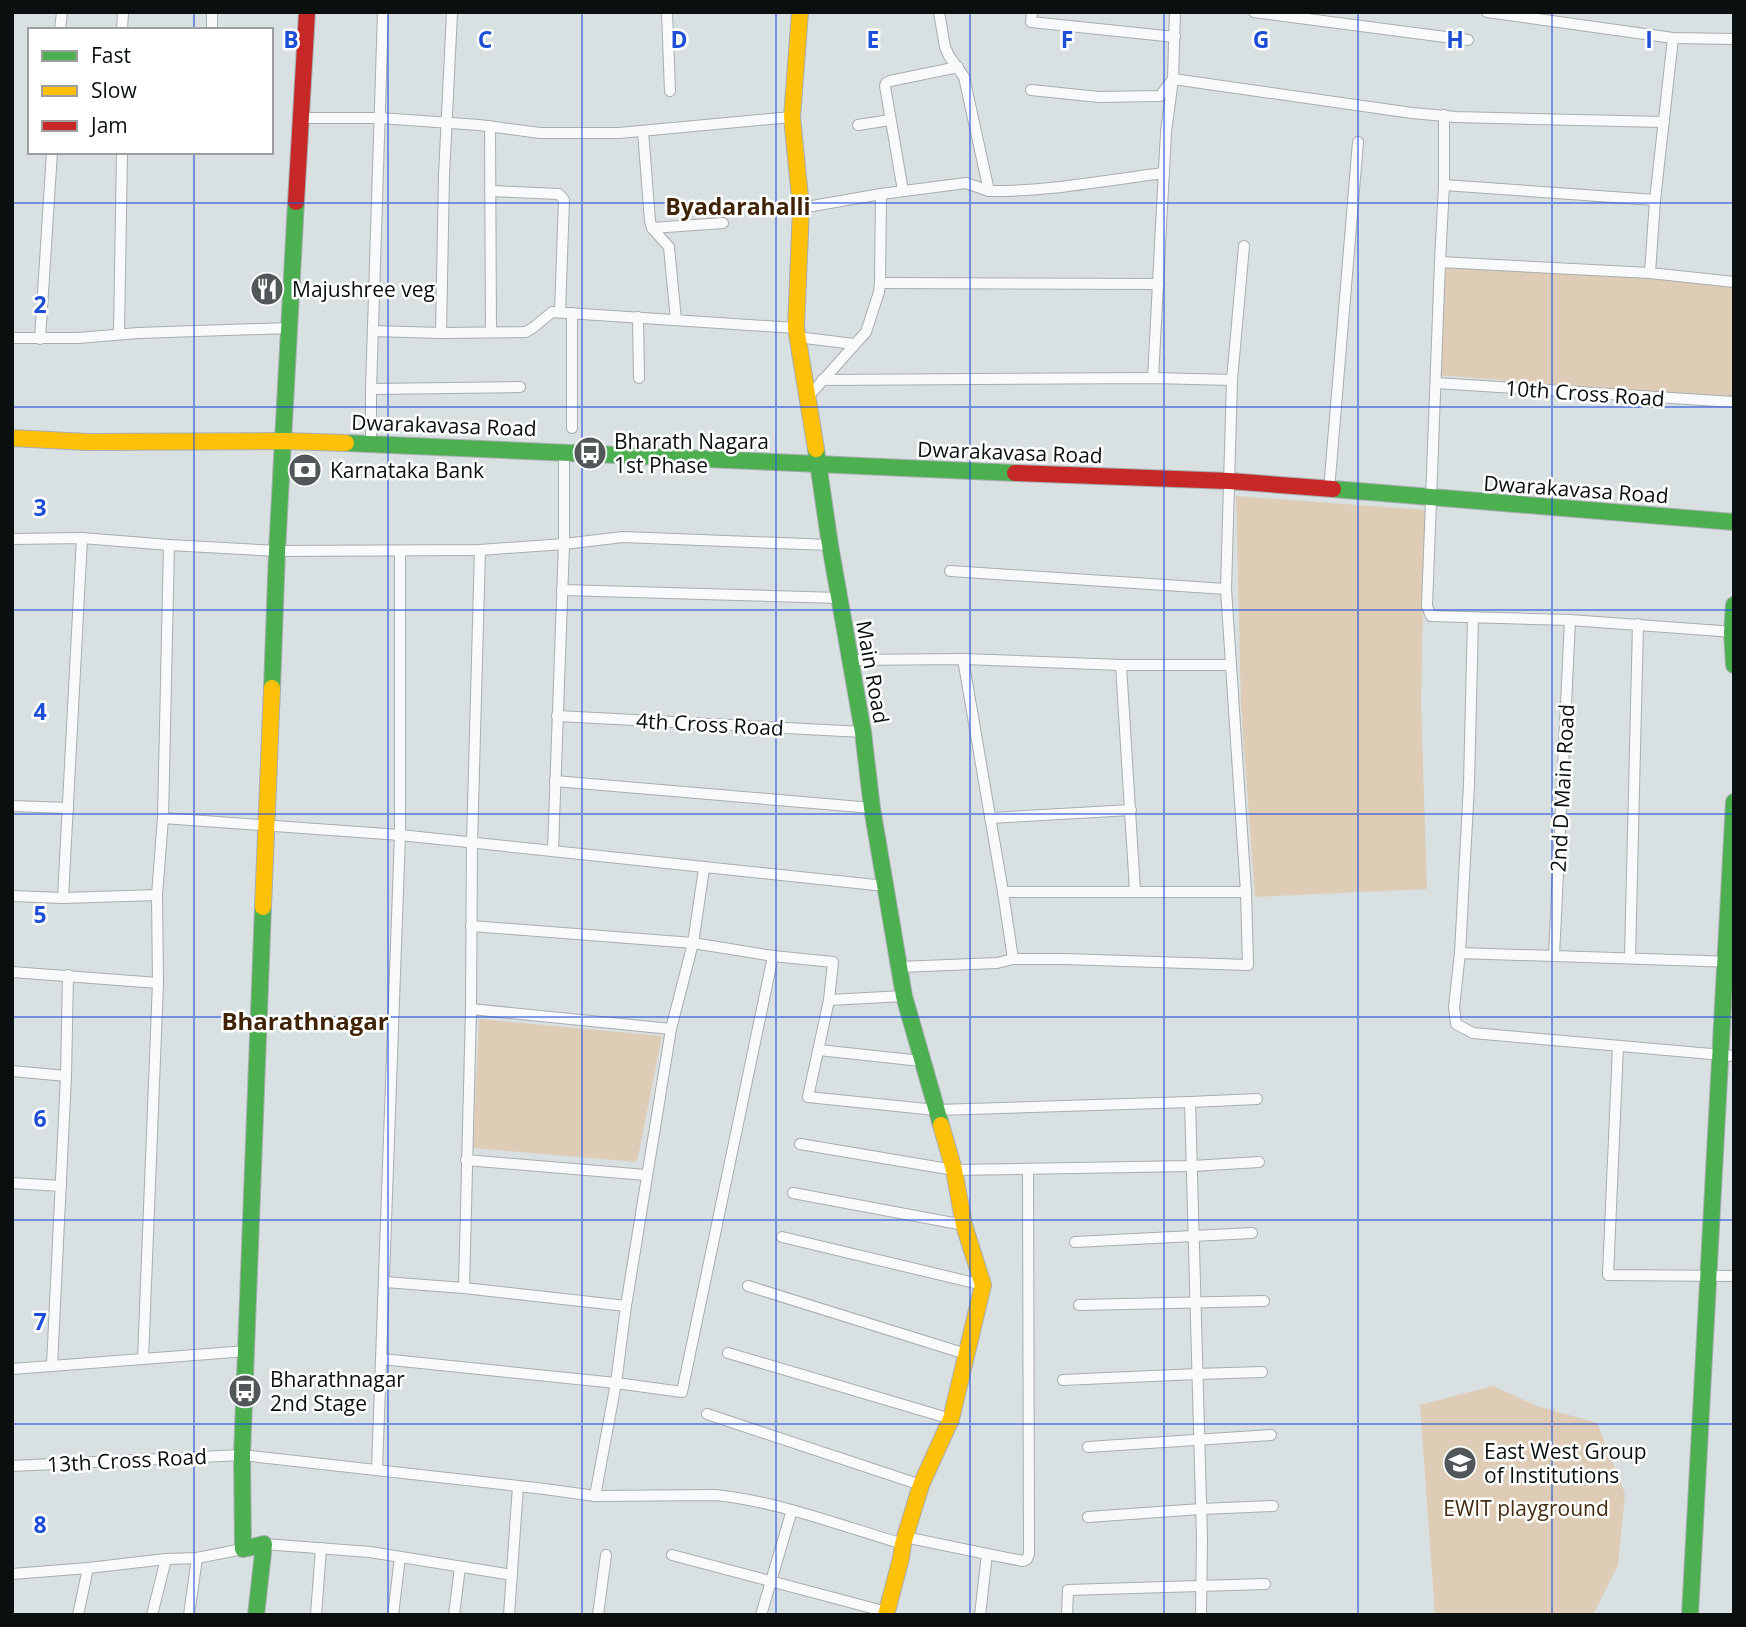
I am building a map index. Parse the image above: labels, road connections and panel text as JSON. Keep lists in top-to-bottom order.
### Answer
{
  "streets": {
    "street": [
      "10th Cross Road",
      "Dwarakavasa Road",
      "Main Road",
      "4th Cross Road",
      "2nd D Main Road",
      "13th Cross Road"
    ]
  },
  "crossings": [
    ["Dwarakavasa Road", "Main Road"],
    ["Main Road", "4th Cross Road"]
  ],
  "districts": ["Byadarahalli", "Bharathnagar"],
  "parks": ["EWIT playground"],
  "places": {
    "restaurant": ["Majushree veg"],
    "bus stop": ["Bharath Nagara 1st Phase", "Bharathnagar 2nd Stage"],
    "bank": ["Karnataka Bank"],
    "school or university": ["East West Group of Institutions"]
  },
  "legend": ["Fast", "Slow", "Jam"],
  "grid": {
    "columns": [
      "B",
      "C",
      "D",
      "E",
      "F",
      "G",
      "H",
      "I"
    ],
    "rows": [
      "2",
      "3",
      "4",
      "5",
      "6",
      "7",
      "8"
    ]
  }
}
